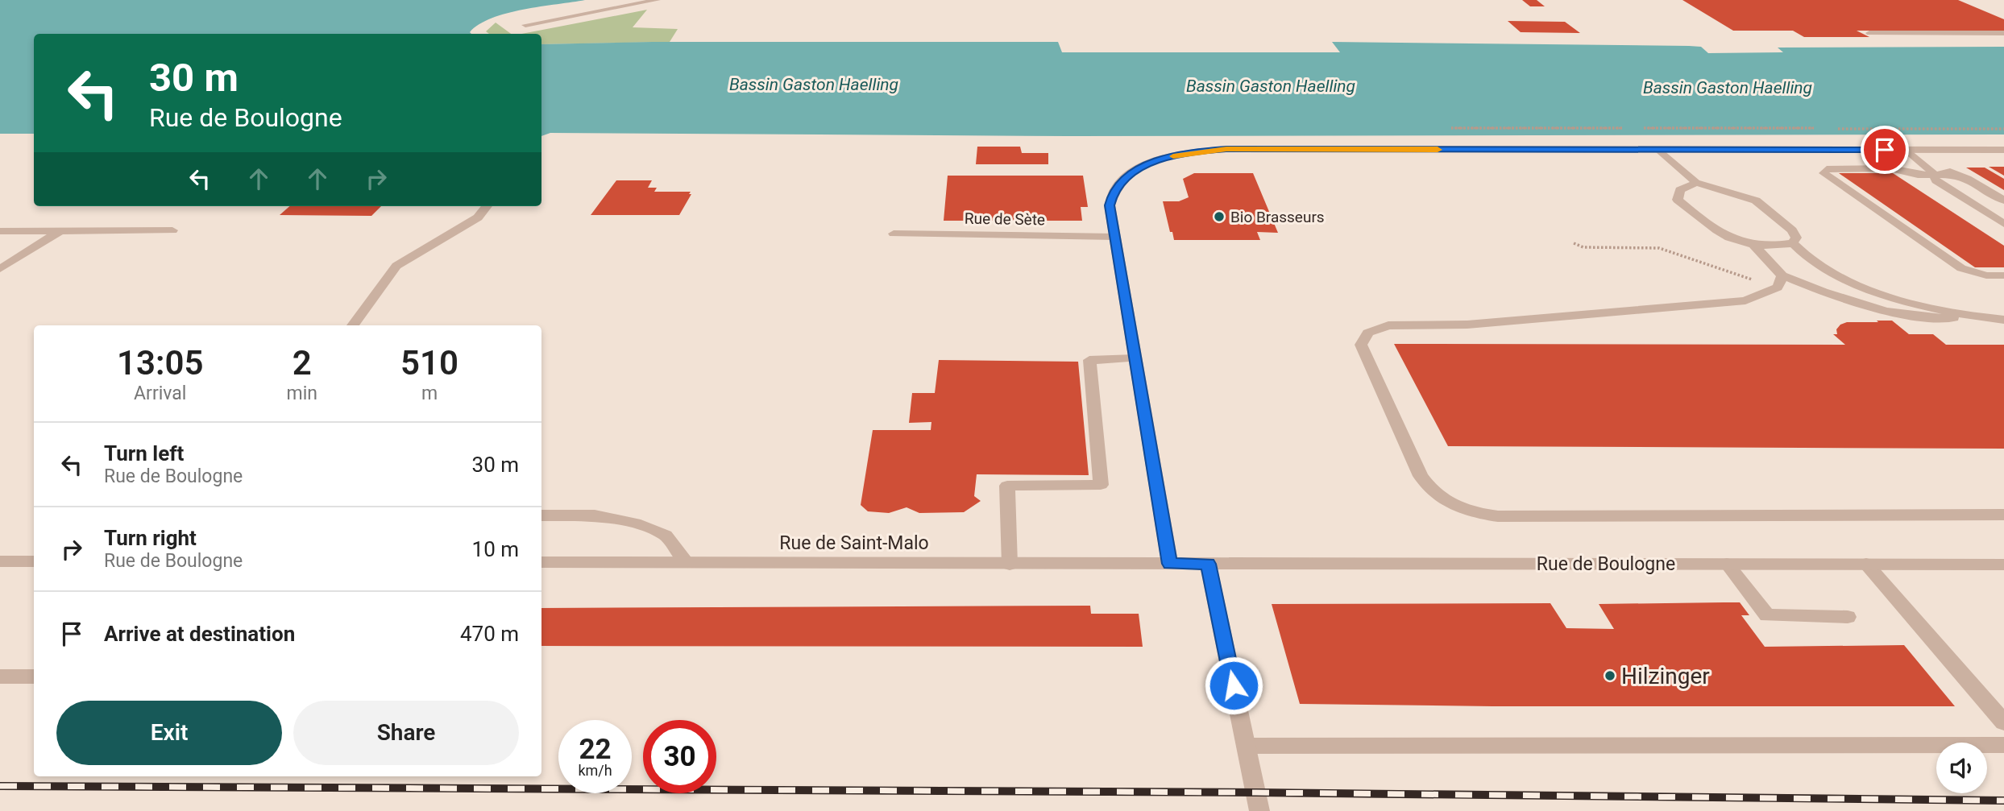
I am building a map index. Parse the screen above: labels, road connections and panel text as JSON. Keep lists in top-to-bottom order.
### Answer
{
  "streets": {
    "street": ["Rue de Sète", "Rue de Saint-Malo", "Rue de Boulogne"]
  },
  "crossings": [
    ["Rue de Saint-Malo", "Rue de Boulogne"]
  ],
  "water": ["Bassin Gaston Haelling"],
  "places": ["Bio Brasseurs", "Hilzinger"],
  "page": {
    "turn": ["30 m", "Rue de Boulogne"],
    "eta": [
      "13:05",
      "Arrival",
      "2",
      "min",
      "510",
      "m"
    ],
    "list": [
      {
        "name": "Turn left",
        "note": "Rue de Boulogne",
        "value": "30 m"
      },
      {
        "name": "Turn right",
        "note": "Rue de Boulogne",
        "value": "10 m"
      },
      {
        "name": "Arrive at destination",
        "value": "470 m"
      }
    ],
    "buttons": ["Exit", "Share"],
    "speed": "22 km/h",
    "limit": "30"
  }
}
